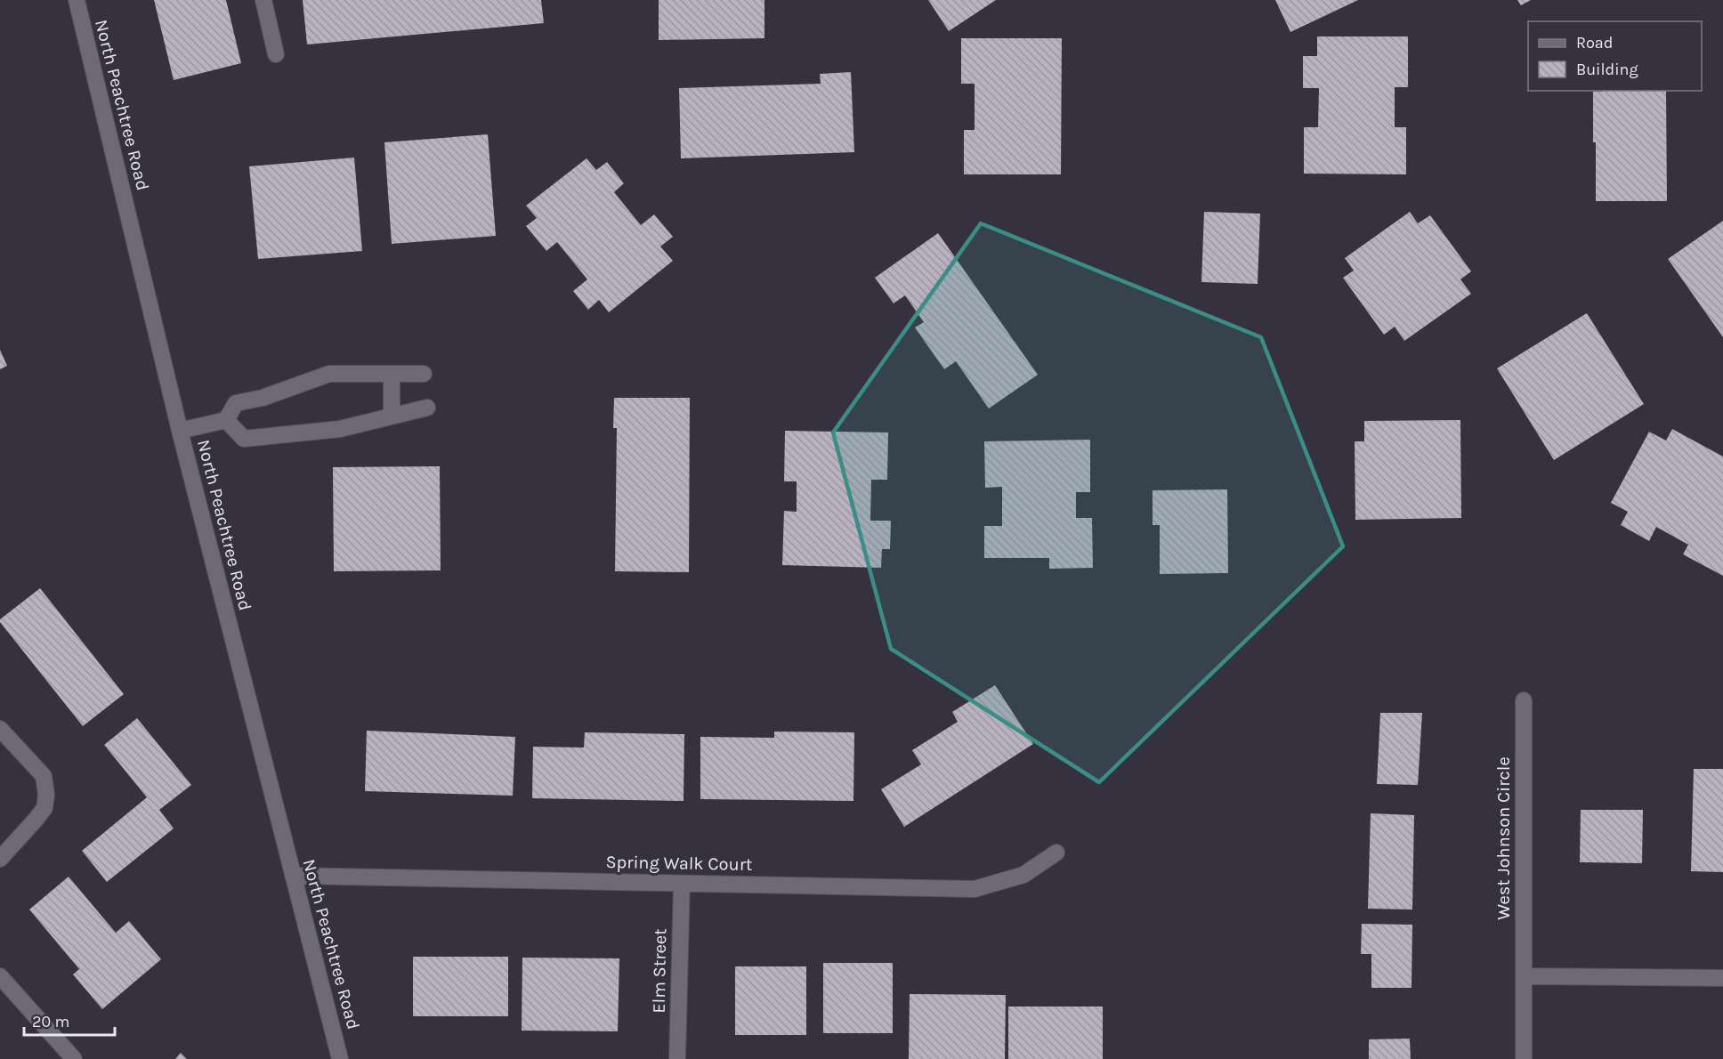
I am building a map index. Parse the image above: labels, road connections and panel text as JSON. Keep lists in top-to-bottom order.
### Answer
{
  "streets": {
    "street": [
      "North Peachtree Road",
      "West Johnson Circle",
      "Spring Walk Court",
      "Elm Street"
    ]
  },
  "crossings": [
    ["North Peachtree Road", "Spring Walk Court"],
    ["Spring Walk Court", "Elm Street"]
  ],
  "legend": ["Road", "Building"],
  "scale_bar": "20 m"
}
